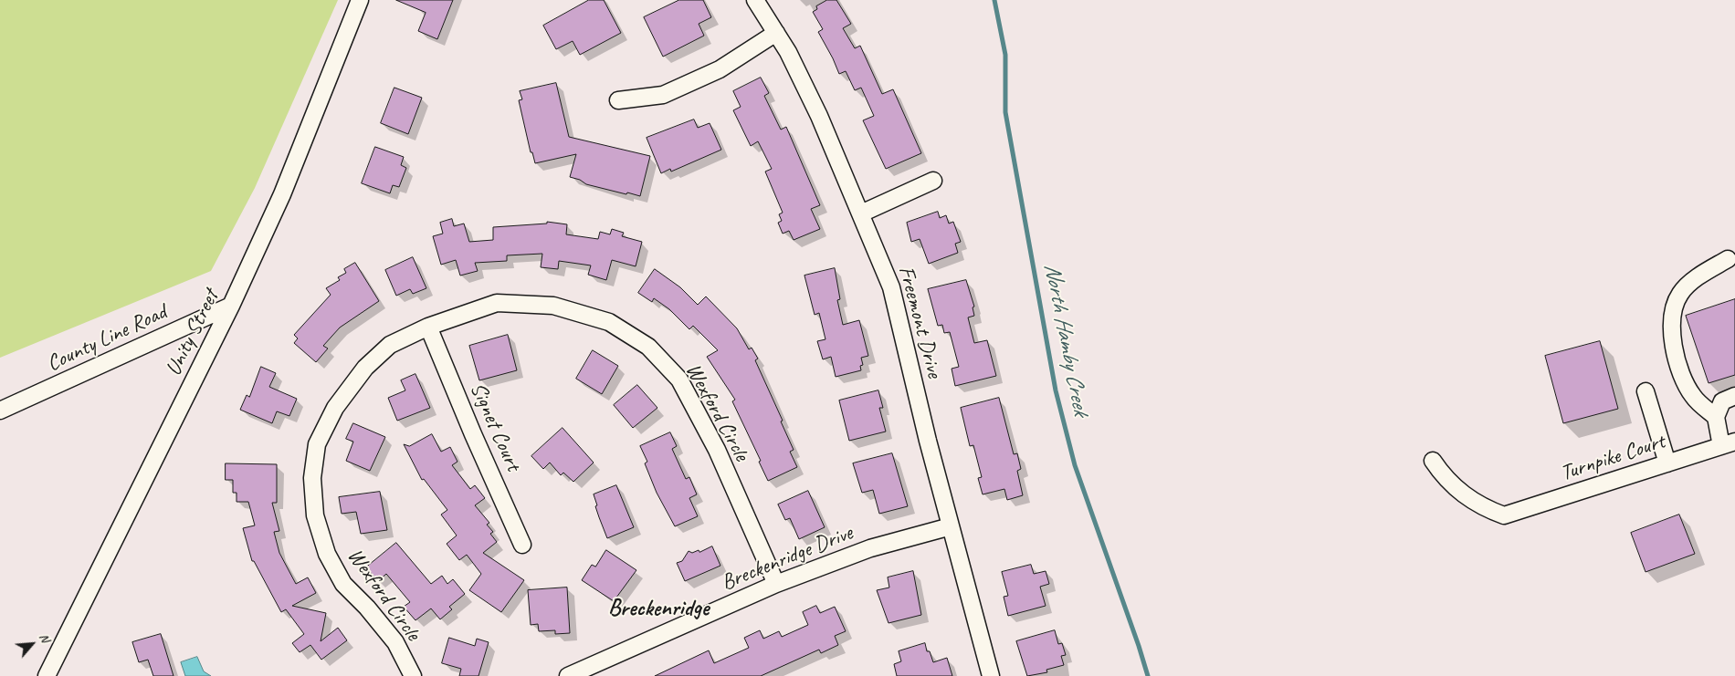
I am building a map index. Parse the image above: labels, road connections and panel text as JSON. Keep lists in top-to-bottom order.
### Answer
{
  "streets": {
    "street": [
      "Freemont Drive",
      "Unity Street",
      "County Line Road",
      "Wexford Circle",
      "Signet Court",
      "Turnpike Court",
      "Breckenridge Drive"
    ]
  },
  "crossings": [
    ["Freemont Drive", "Breckenridge Drive"],
    ["Unity Street", "County Line Road"],
    ["Wexford Circle", "Signet Court"],
    ["Wexford Circle", "Breckenridge Drive"]
  ],
  "districts": ["Breckenridge"],
  "water": ["North Hamby Creek"],
  "north": "top right"
}
